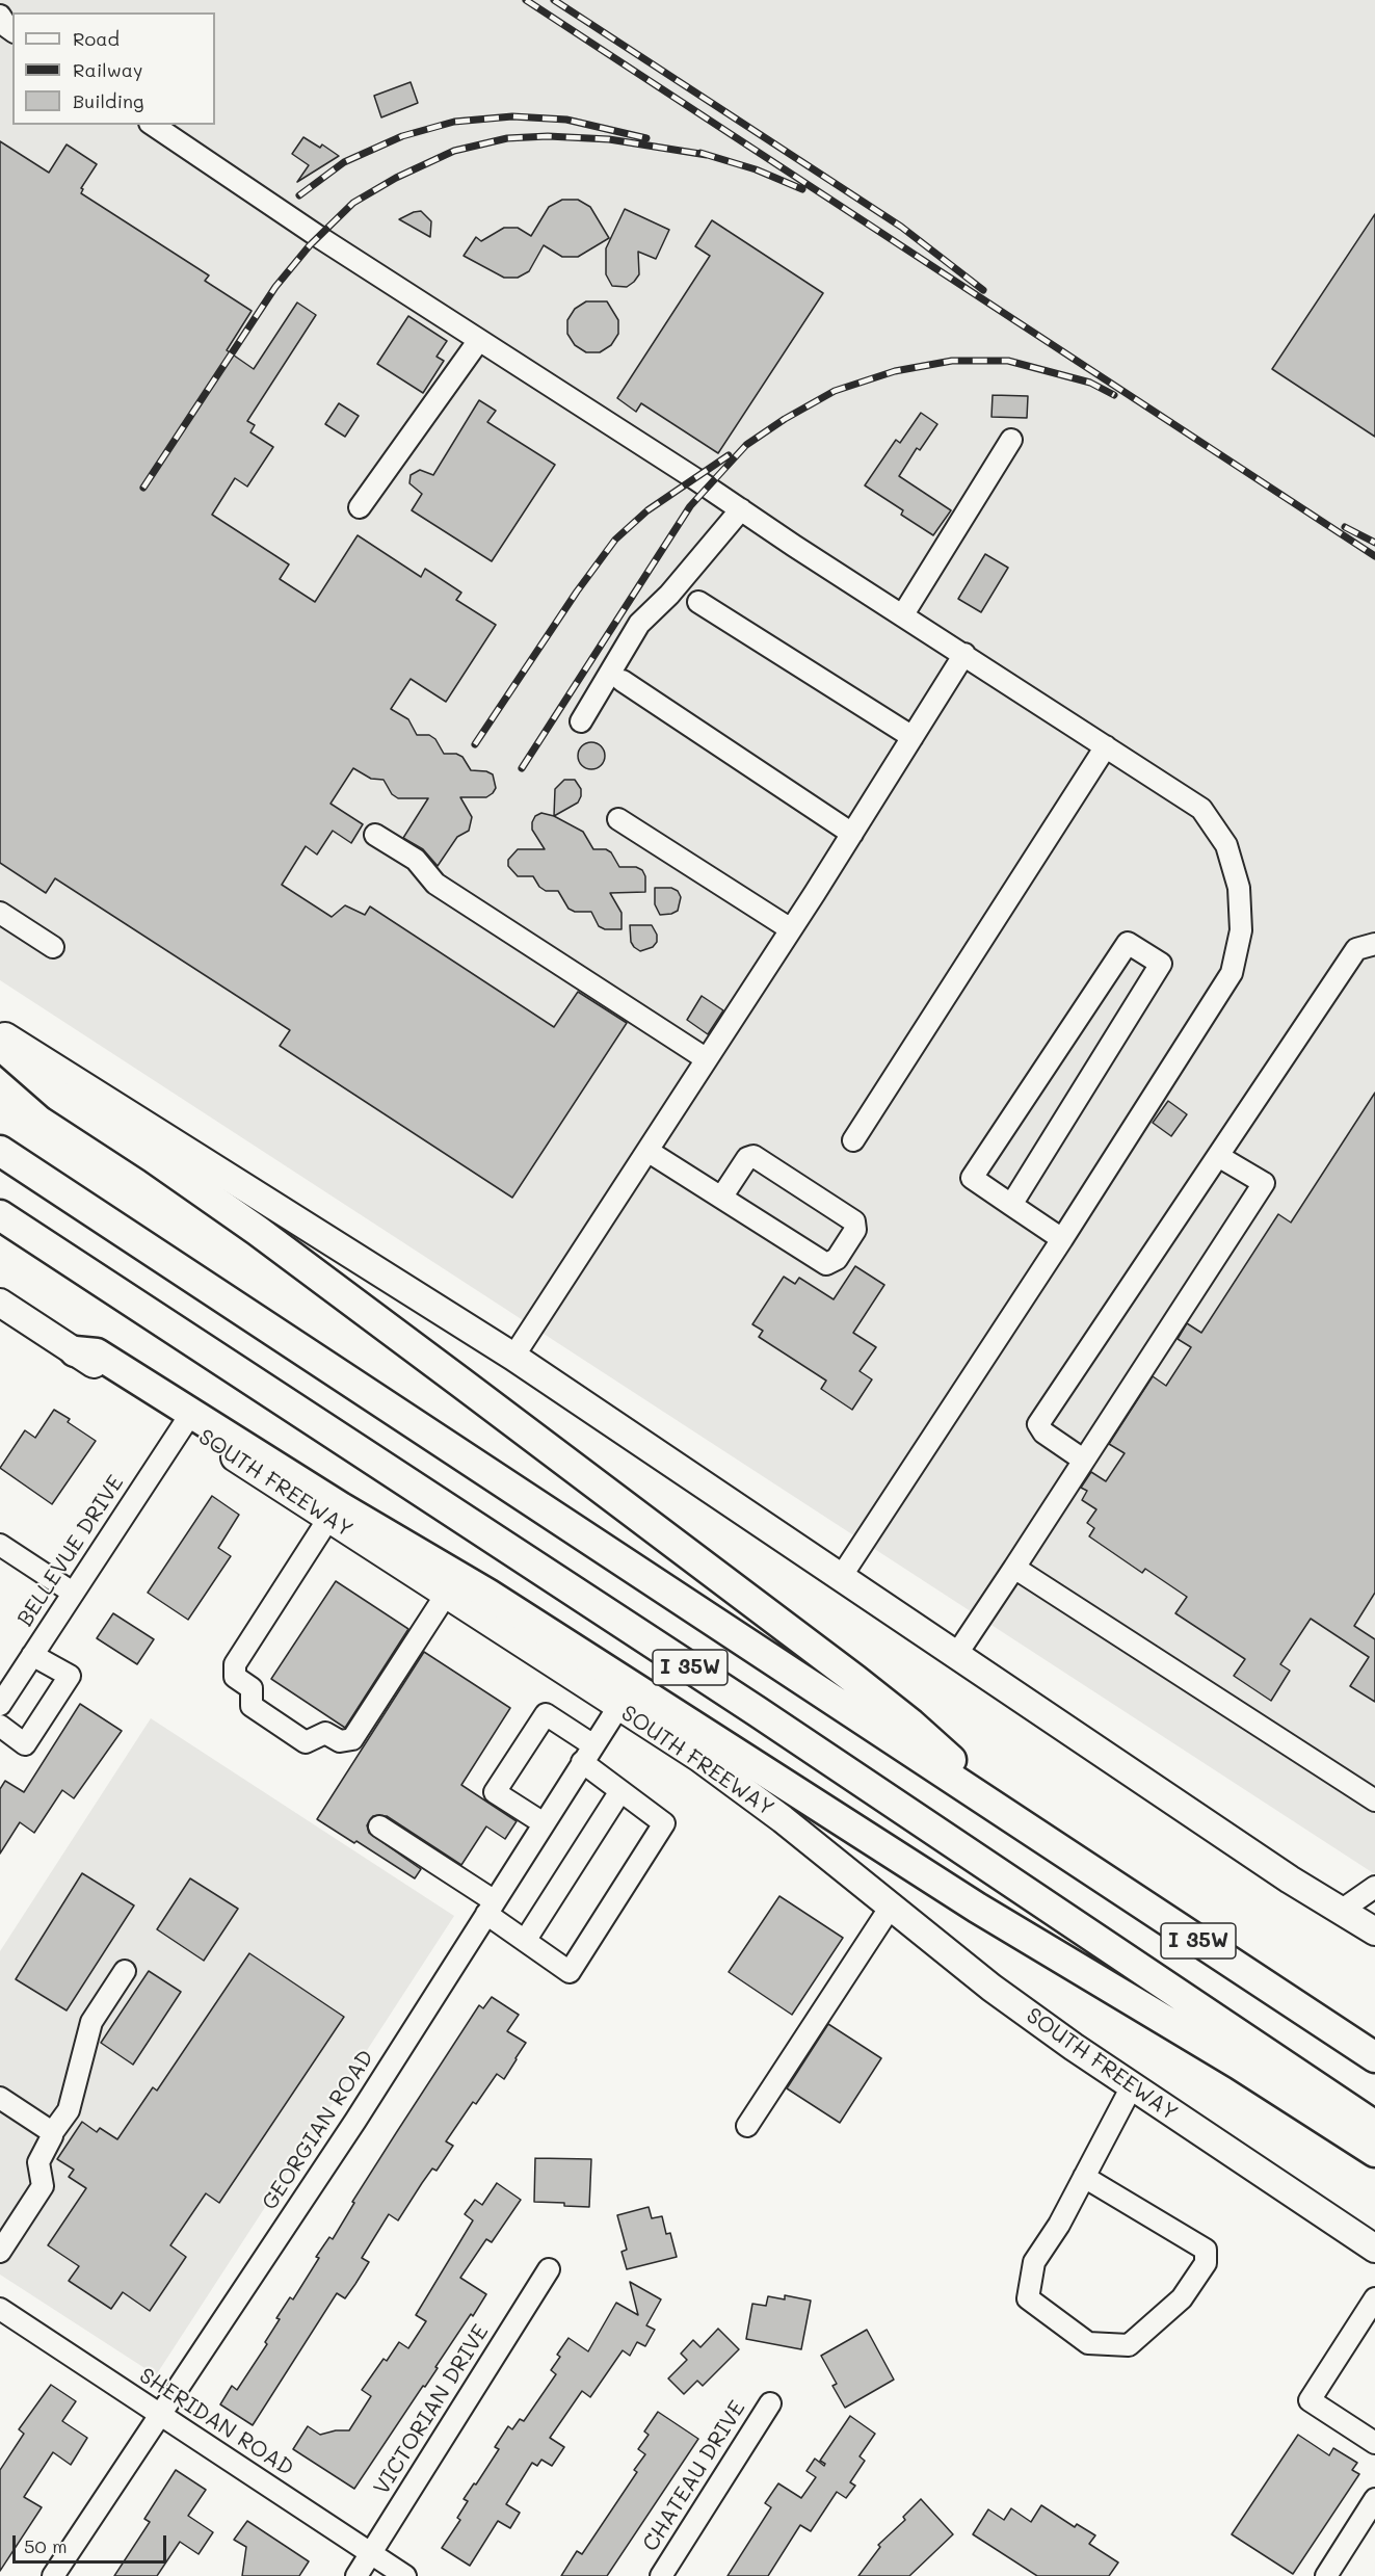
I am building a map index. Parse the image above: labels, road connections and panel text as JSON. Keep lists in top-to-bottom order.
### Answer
{
  "streets": {
    "highway": ["I 35W"],
    "main road": ["SOUTH FREEWAY"],
    "street": [
      "BELLEVUE DRIVE",
      "GEORGIAN ROAD",
      "VICTORIAN DRIVE",
      "SHERIDAN ROAD",
      "CHATEAU DRIVE"
    ]
  },
  "crossings": [
    ["SOUTH FREEWAY", "BELLEVUE DRIVE"],
    ["SOUTH FREEWAY", "GEORGIAN ROAD"],
    ["GEORGIAN ROAD", "SHERIDAN ROAD"],
    ["VICTORIAN DRIVE", "SHERIDAN ROAD"]
  ],
  "legend": ["Road", "Railway", "Building"],
  "scale_bar": "50 m"
}
